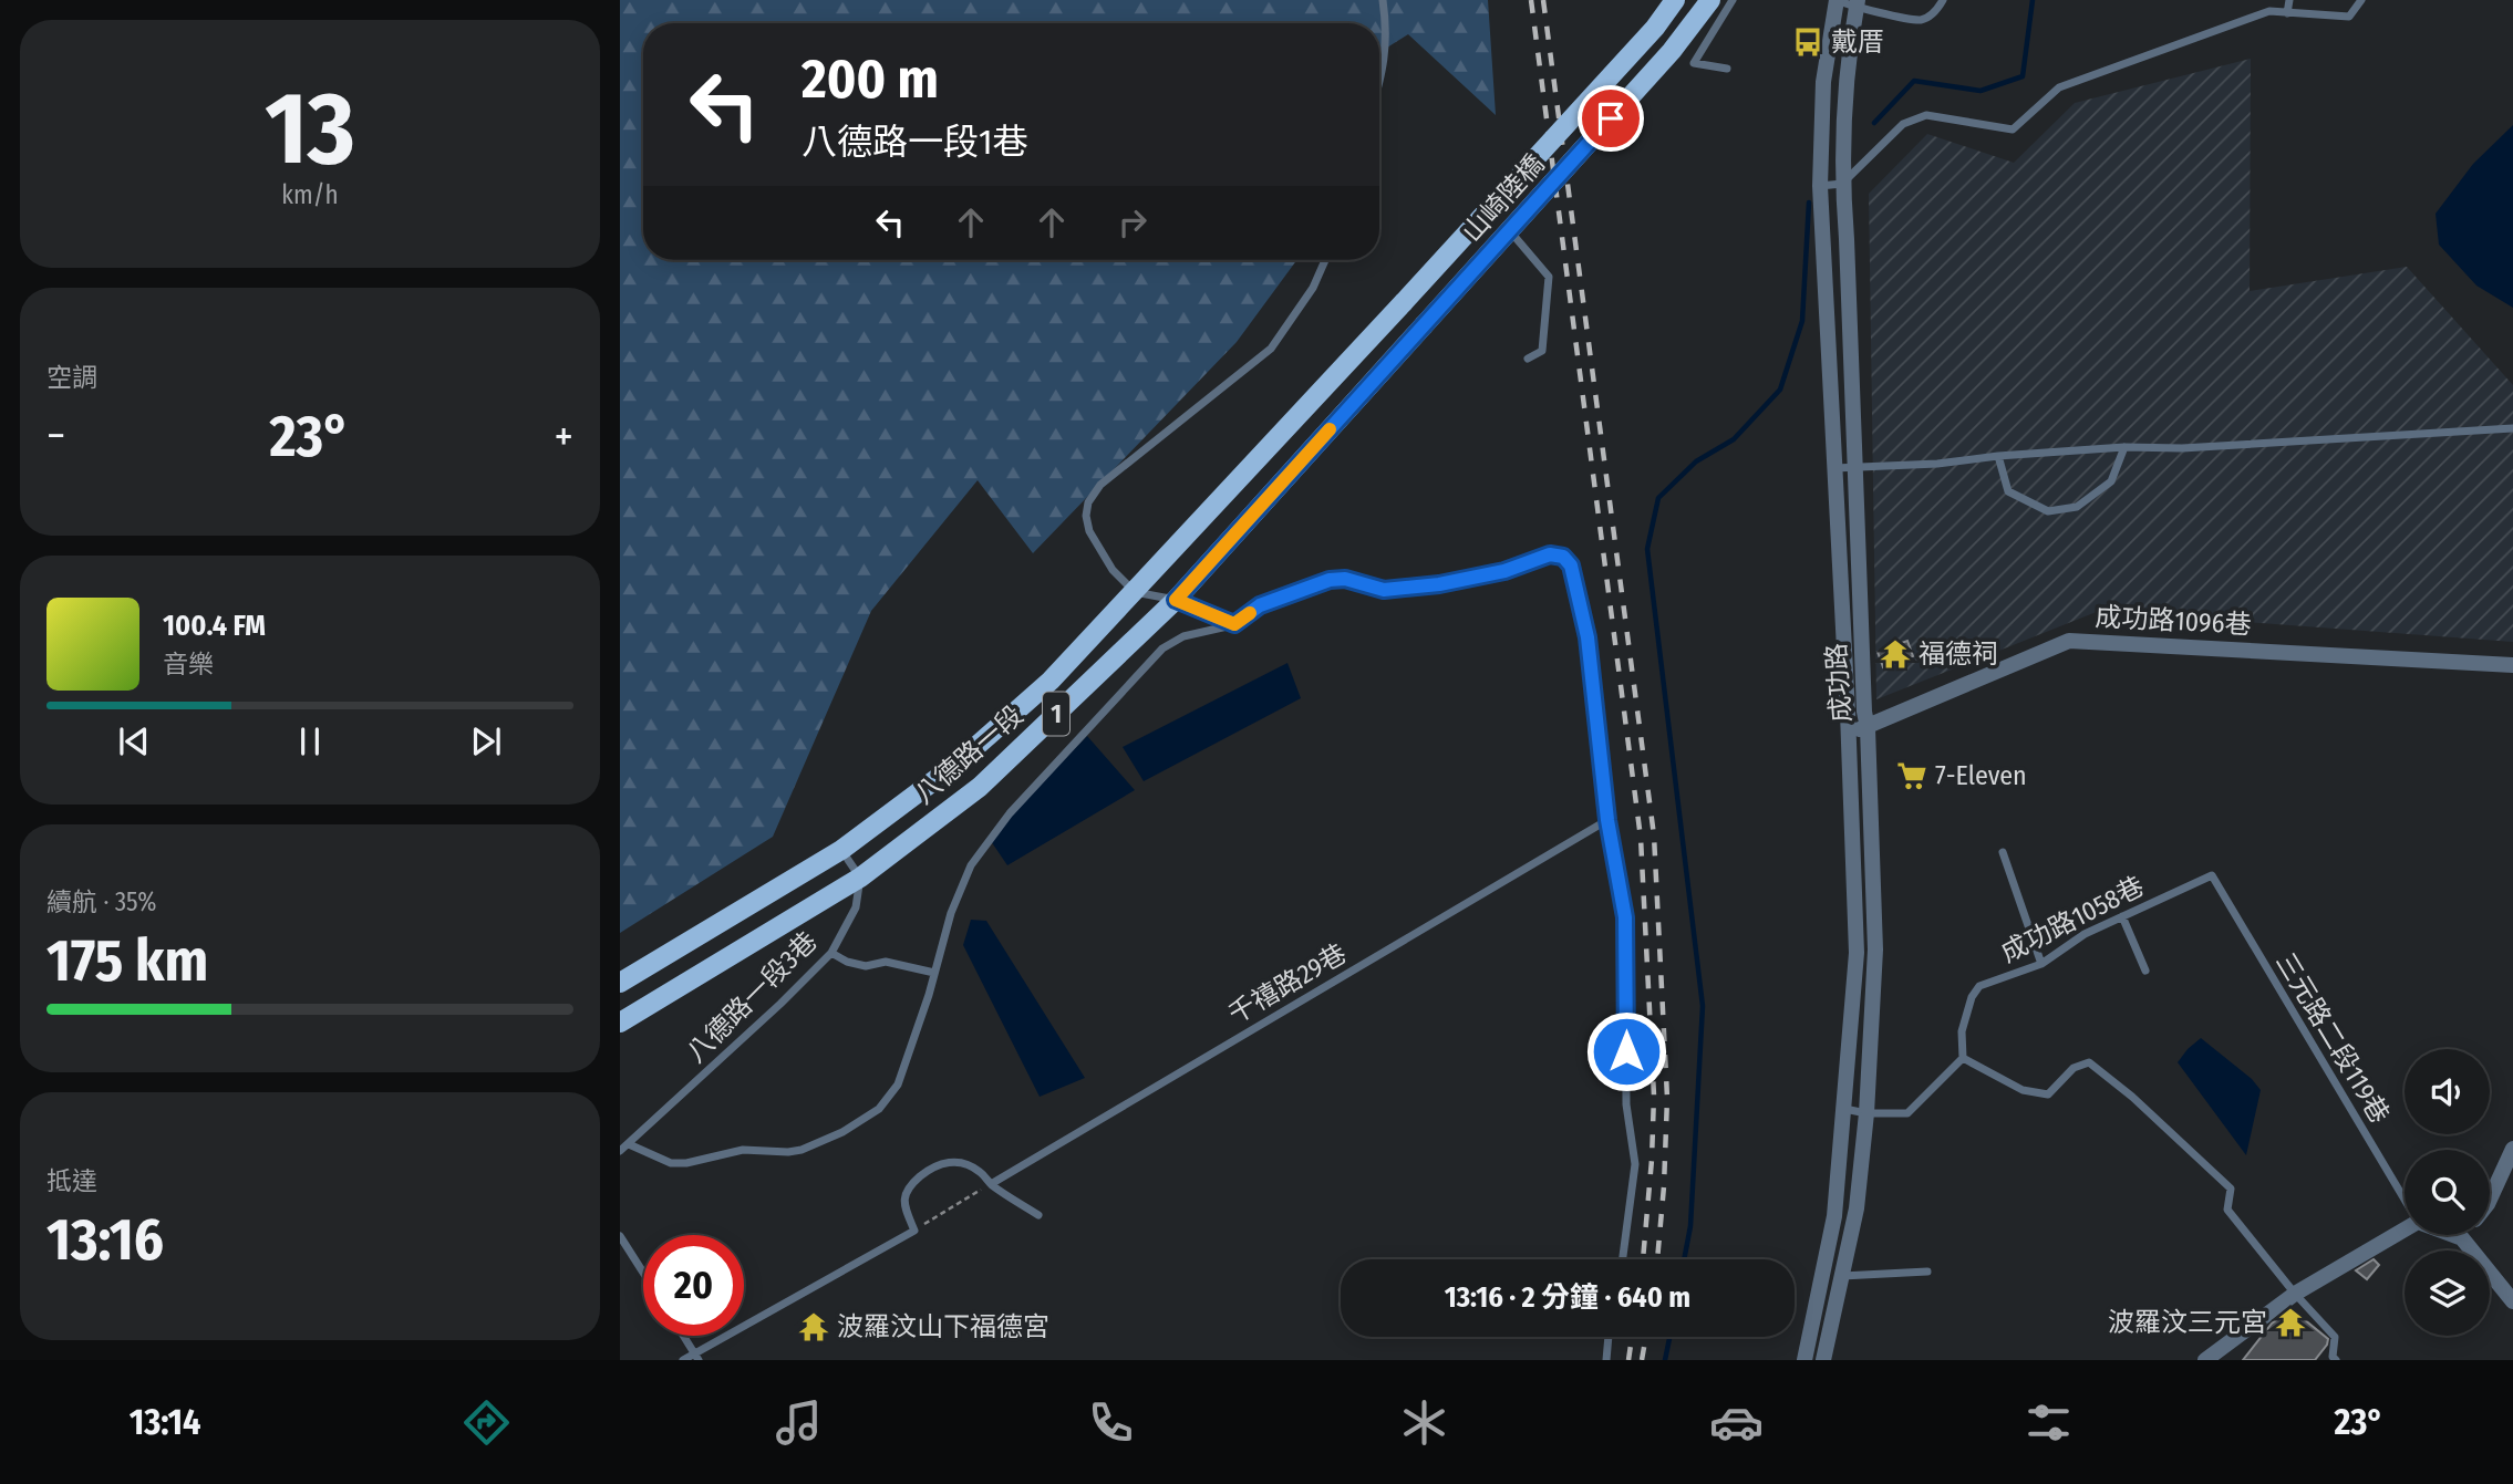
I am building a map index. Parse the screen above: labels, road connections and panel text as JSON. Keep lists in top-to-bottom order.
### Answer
{
  "streets": {
    "main road": ["山崎陸橋", "1", "八德路一段"],
    "street": ["成功路1096巷", "成功路"],
    "lane": [
      "成功路1058巷",
      "千禧路29巷",
      "八德路一段3巷",
      "三元路二段119巷"
    ]
  },
  "crossings": [
    ["山崎陸橋", "八德路一段"],
    ["成功路1096巷", "成功路"],
    ["八德路一段", "八德路一段3巷"],
    ["成功路1058巷", "三元路二段119巷"]
  ],
  "places": {
    "bus stop": ["戴厝"],
    "temple": ["福德祠", "波羅汶三元宮", "波羅汶山下福德宮"],
    "supermarket": ["7-Eleven"]
  },
  "page": {
    "tile": [
      ["13", "km/h"],
      "空調",
      ["續航 · 35%", "175 km"],
      ["抵達", "13:16"]
    ],
    "turn": ["200 m", "八德路一段1巷"],
    "heat": ["−", "23°", "+"],
    "song": ["100.4 FM", "音樂"],
    "limit": "20",
    "trip": "13:16 · 2 分鐘 · 640 m",
    "tabs": ["13:14", "23°"]
  }
}
